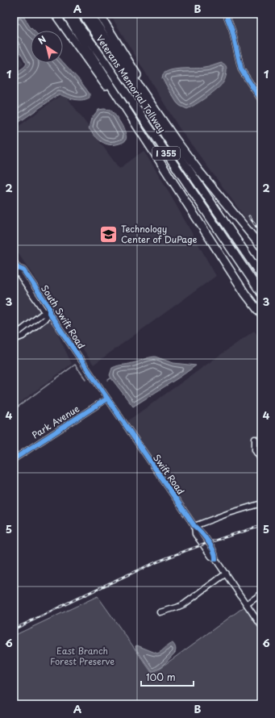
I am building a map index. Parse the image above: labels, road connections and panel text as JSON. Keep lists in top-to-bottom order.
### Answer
{
  "streets": {
    "highway": ["Veterans Memorial Tollway", "I 355"],
    "street": ["South Swift Road", "Park Avenue", "Swift Road"]
  },
  "crossings": [
    ["South Swift Road", "Park Avenue"],
    ["South Swift Road", "Swift Road"],
    ["Park Avenue", "Swift Road"]
  ],
  "parks": ["East Branch Forest Preserve"],
  "places": {
    "school or university": ["Technology Center of DuPage"]
  },
  "scale_bar": "100 m",
  "north": "top left",
  "grid": {
    "columns": ["A", "B"],
    "rows": [
      "1",
      "2",
      "3",
      "4",
      "5",
      "6"
    ]
  }
}
